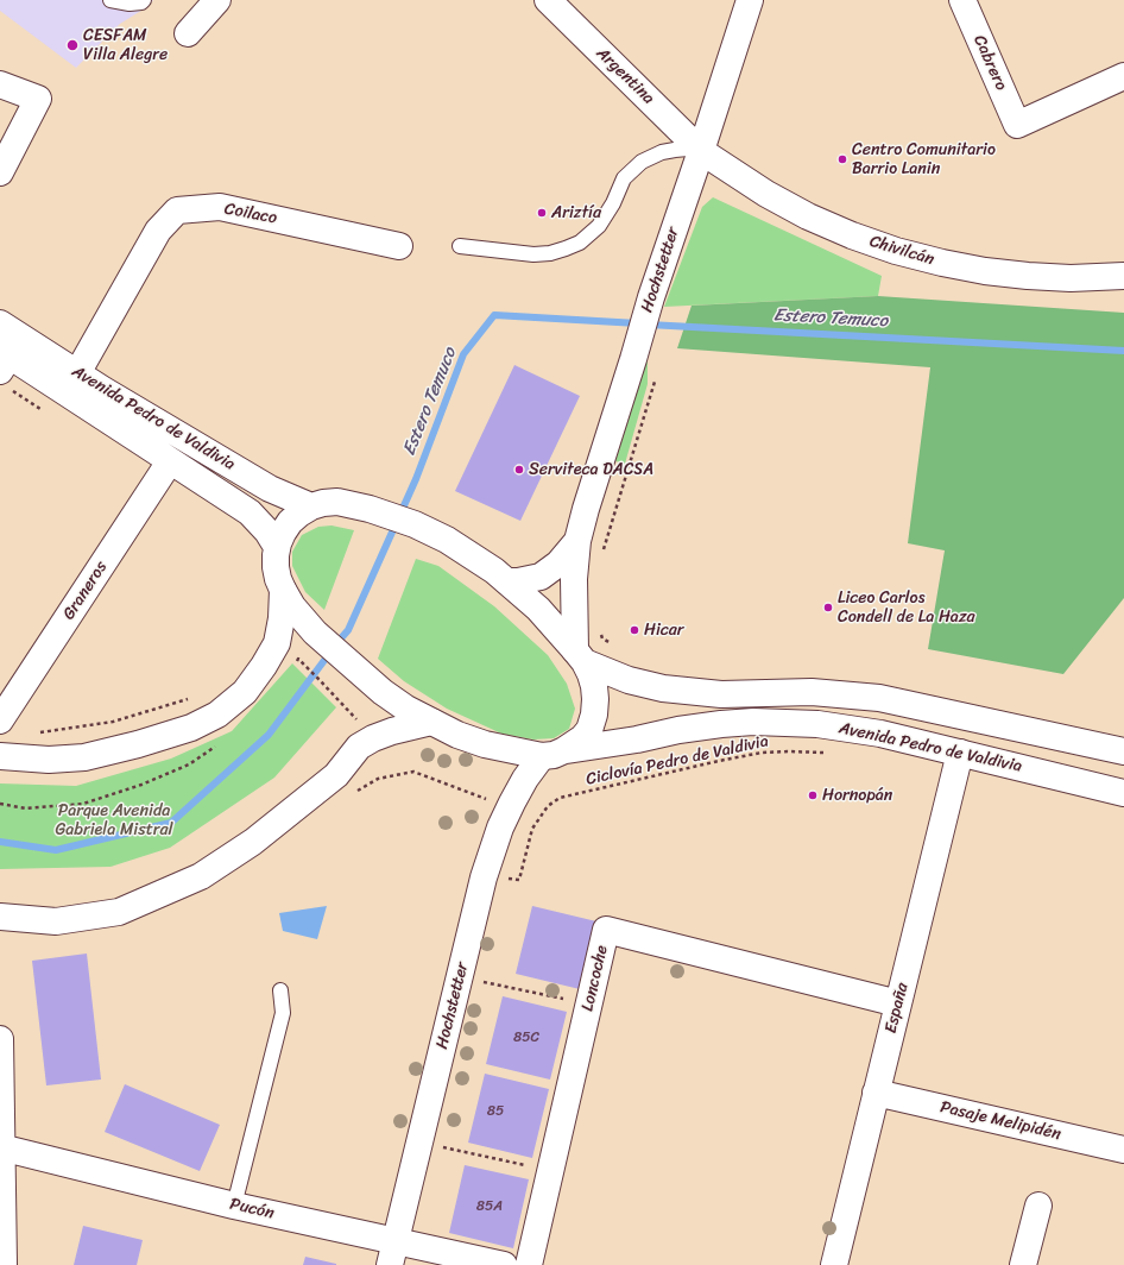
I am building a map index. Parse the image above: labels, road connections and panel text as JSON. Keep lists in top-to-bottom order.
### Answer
{
  "streets": {
    "street": [
      "Cabrero",
      "Argentina",
      "Coilaco",
      "Chivilcán",
      "Hochstetter",
      "Avenida Pedro de Valdivia",
      "Graneros",
      "Loncoche",
      "España",
      "Pasaje Melipidén",
      "Pucón"
    ],
    "path": ["Ciclovía Pedro de Valdivia"]
  },
  "crossings": [
    ["Argentina", "Chivilcán"],
    ["Argentina", "Hochstetter"],
    ["Coilaco", "Avenida Pedro de Valdivia"],
    ["Chivilcán", "Hochstetter"],
    ["Hochstetter", "Avenida Pedro de Valdivia"],
    ["Hochstetter", "Ciclovía Pedro de Valdivia"],
    ["Hochstetter", "Pucón"],
    ["Avenida Pedro de Valdivia", "Graneros"],
    ["Avenida Pedro de Valdivia", "España"],
    ["Loncoche", "España"],
    ["España", "Pasaje Melipidén"]
  ],
  "water": ["Estero Temuco"],
  "parks": ["Parque Avenida Gabriela Mistral"],
  "places": [
    "CESFAM Villa Alegre",
    "Centro Comunitario Barrio Lanin",
    "Ariztía",
    "Serviteca DACSA",
    "Liceo Carlos Condell de La Haza",
    "Hicar",
    "Hornopán"
  ],
  "house_numbers": ["85C", "85", "85A"]
}
